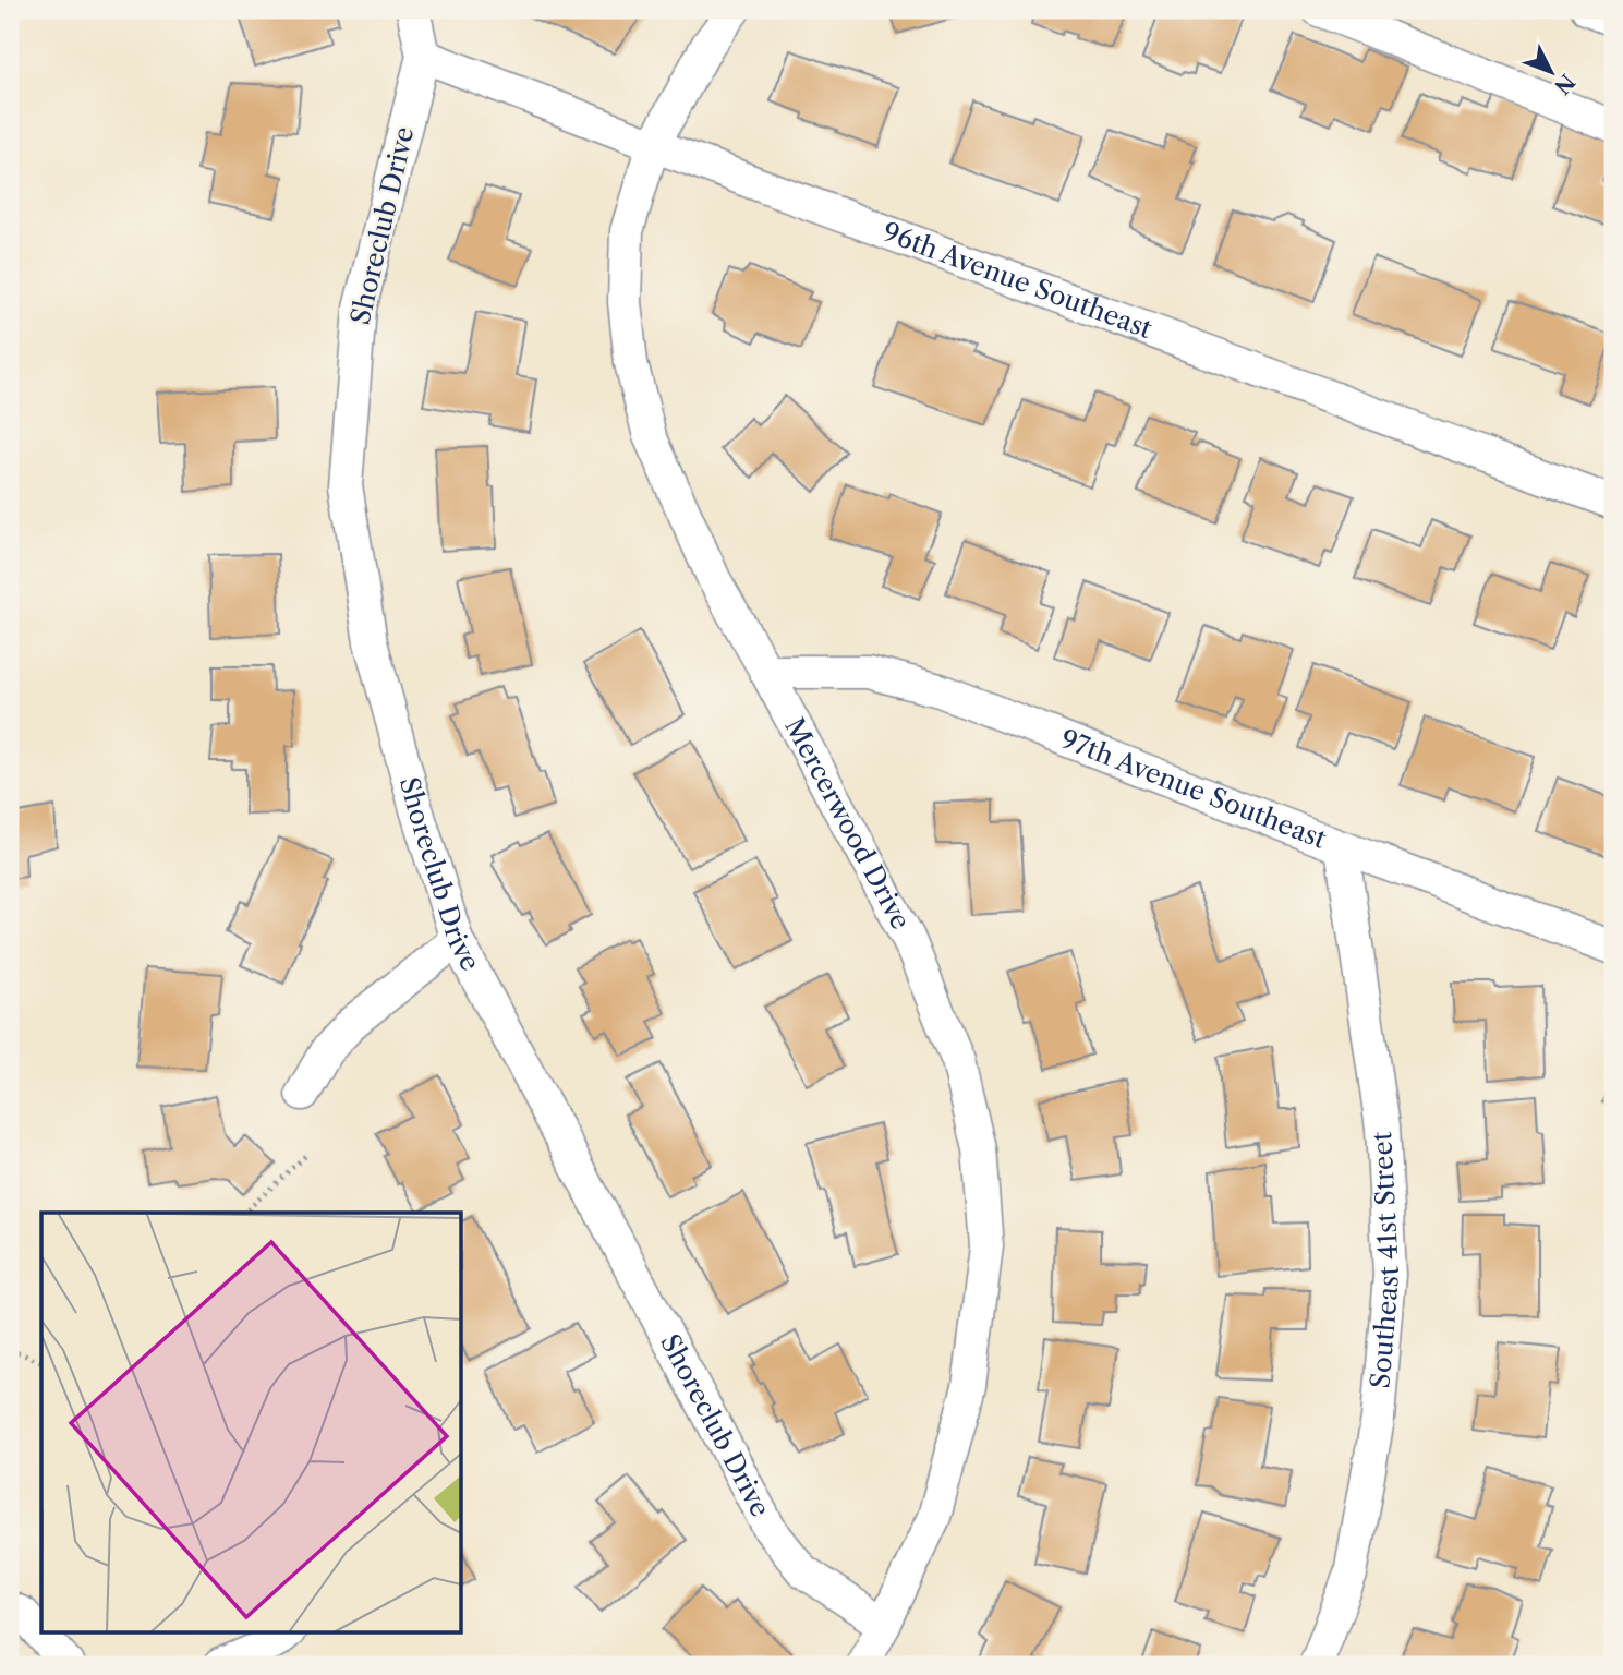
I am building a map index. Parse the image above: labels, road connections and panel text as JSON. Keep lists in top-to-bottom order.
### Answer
{
  "streets": {
    "street": [
      "Shoreclub Drive",
      "96th Avenue Southeast",
      "97th Avenue Southeast",
      "Mercerwood Drive",
      "Southeast 41st Street"
    ]
  },
  "crossings": [
    ["Shoreclub Drive", "96th Avenue Southeast"],
    ["Shoreclub Drive", "Mercerwood Drive"],
    ["96th Avenue Southeast", "Mercerwood Drive"],
    ["97th Avenue Southeast", "Mercerwood Drive"],
    ["97th Avenue Southeast", "Southeast 41st Street"]
  ],
  "north": "bottom right"
}
